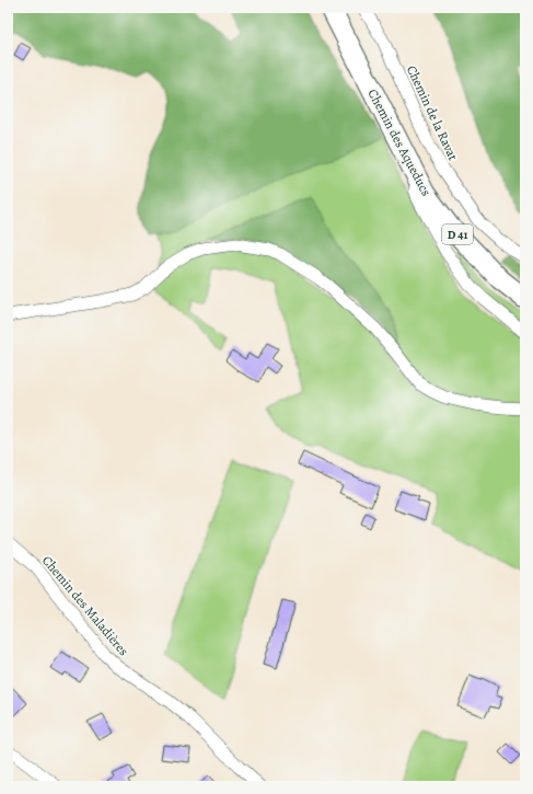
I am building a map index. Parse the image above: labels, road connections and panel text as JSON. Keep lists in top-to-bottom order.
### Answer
{
  "streets": {
    "main road": ["Chemin des Aqueducs", "D 41"],
    "street": ["Chemin de la Ravat", "Chemin des Maladières"]
  }
}
